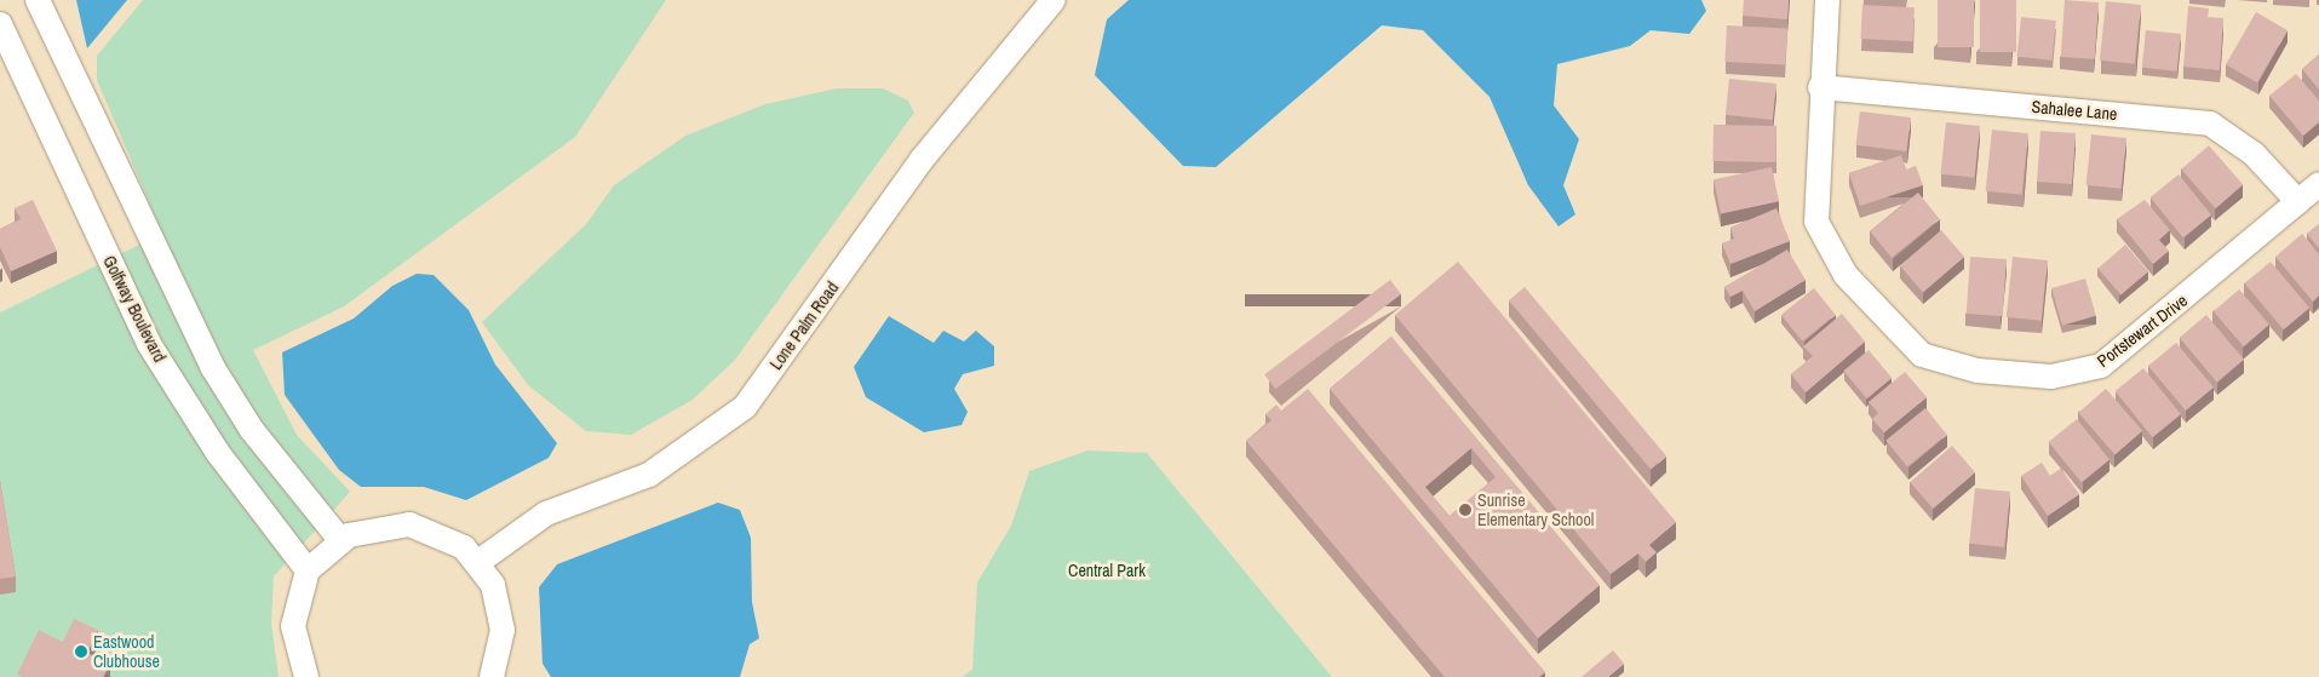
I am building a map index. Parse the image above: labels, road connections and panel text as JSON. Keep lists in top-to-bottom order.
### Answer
{
  "streets": {
    "street": [
      "Sahalee Lane",
      "Golfway Boulevard",
      "Lone Palm Road",
      "Portstewart Drive"
    ]
  },
  "crossings": [
    ["Sahalee Lane", "Portstewart Drive"]
  ],
  "parks": ["Central Park"],
  "places": ["Sunrise Elementary School", "Eastwood Clubhouse"]
}
